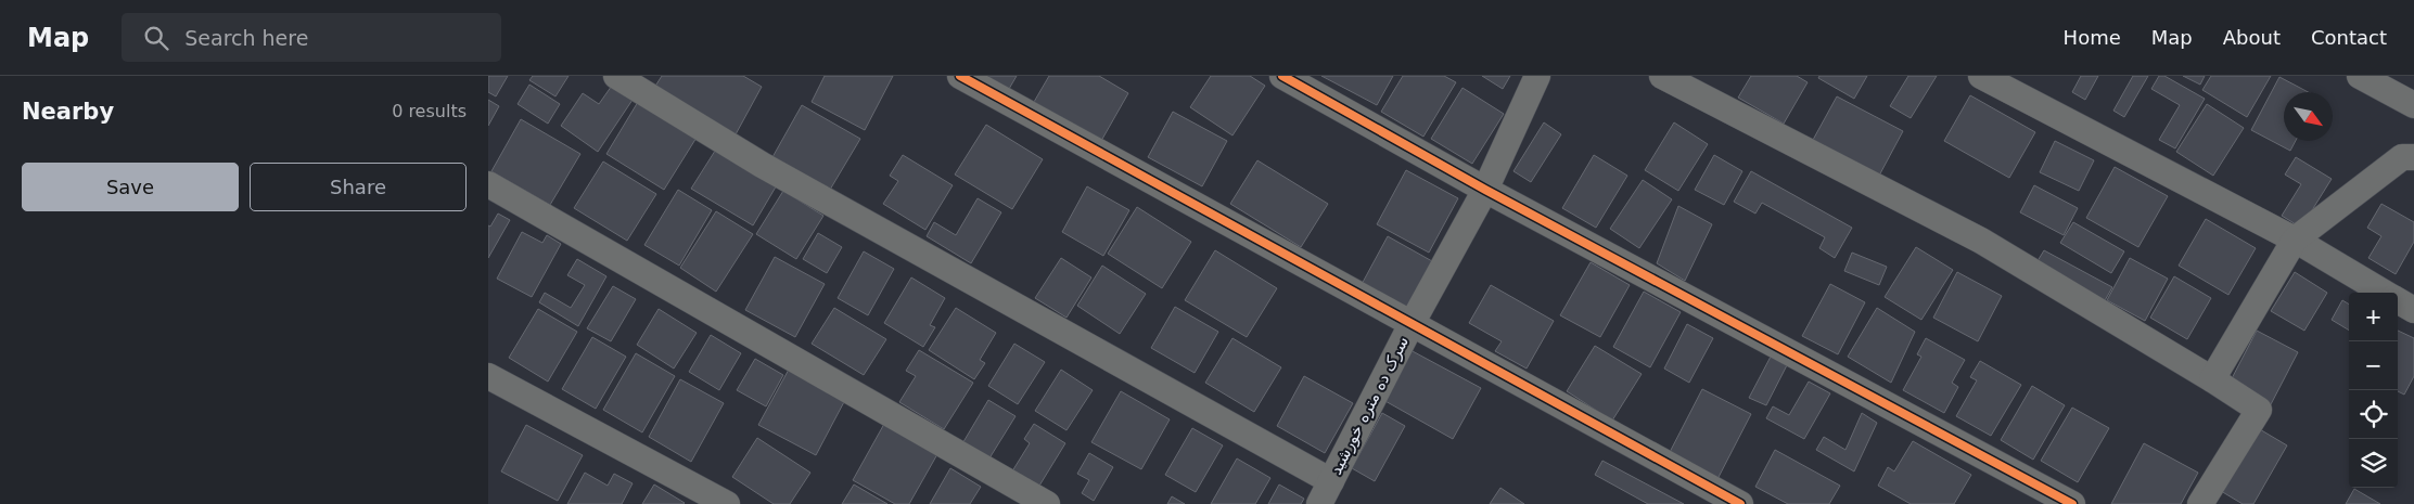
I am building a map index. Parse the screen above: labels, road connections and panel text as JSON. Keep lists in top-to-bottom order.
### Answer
{
  "streets": {
    "street": ["سرک ده متره خورشید"]
  },
  "north": "bottom right",
  "page": {
    "header": "Map",
    "search": "Search here",
    "nav": [
      "Home",
      "Map",
      "About",
      "Contact"
    ],
    "heading": ["Nearby", "0 results"],
    "buttons": ["Save", "Share"],
    "map_buttons": ["+", "−"]
  }
}
